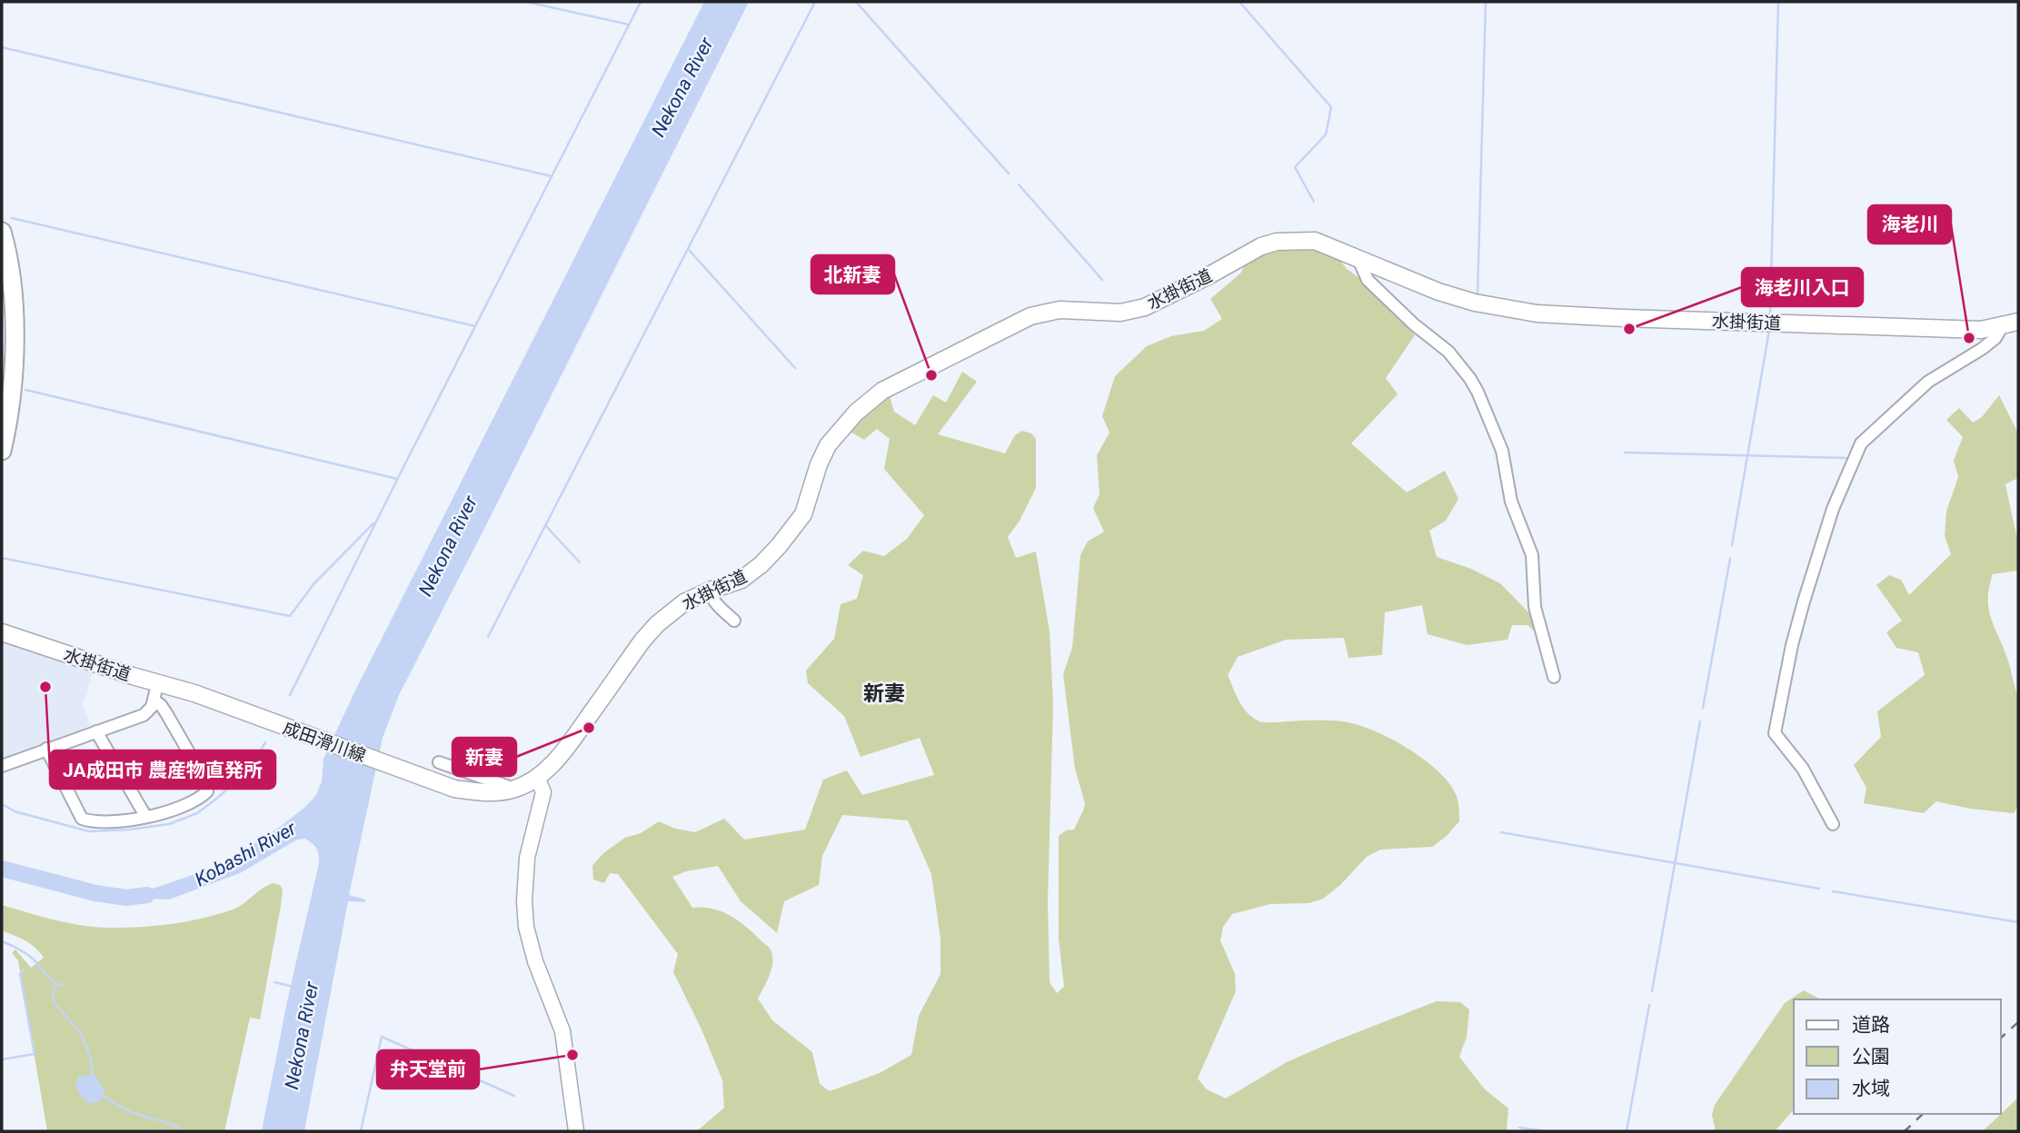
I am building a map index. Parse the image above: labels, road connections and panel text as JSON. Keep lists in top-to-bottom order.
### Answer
{
  "streets": {
    "main road": ["水掛街道", "成田滑川線"]
  },
  "crossings": [
    ["水掛街道", "成田滑川線"]
  ],
  "districts": ["新妻"],
  "water": ["Nekona River", "Kobashi River"],
  "places": [
    "海老川入口",
    "海老川",
    "北新妻",
    "JA成田市 農産物直発所",
    "新妻",
    "弁天堂前"
  ],
  "legend": ["道路", "公園", "水域"]
}
